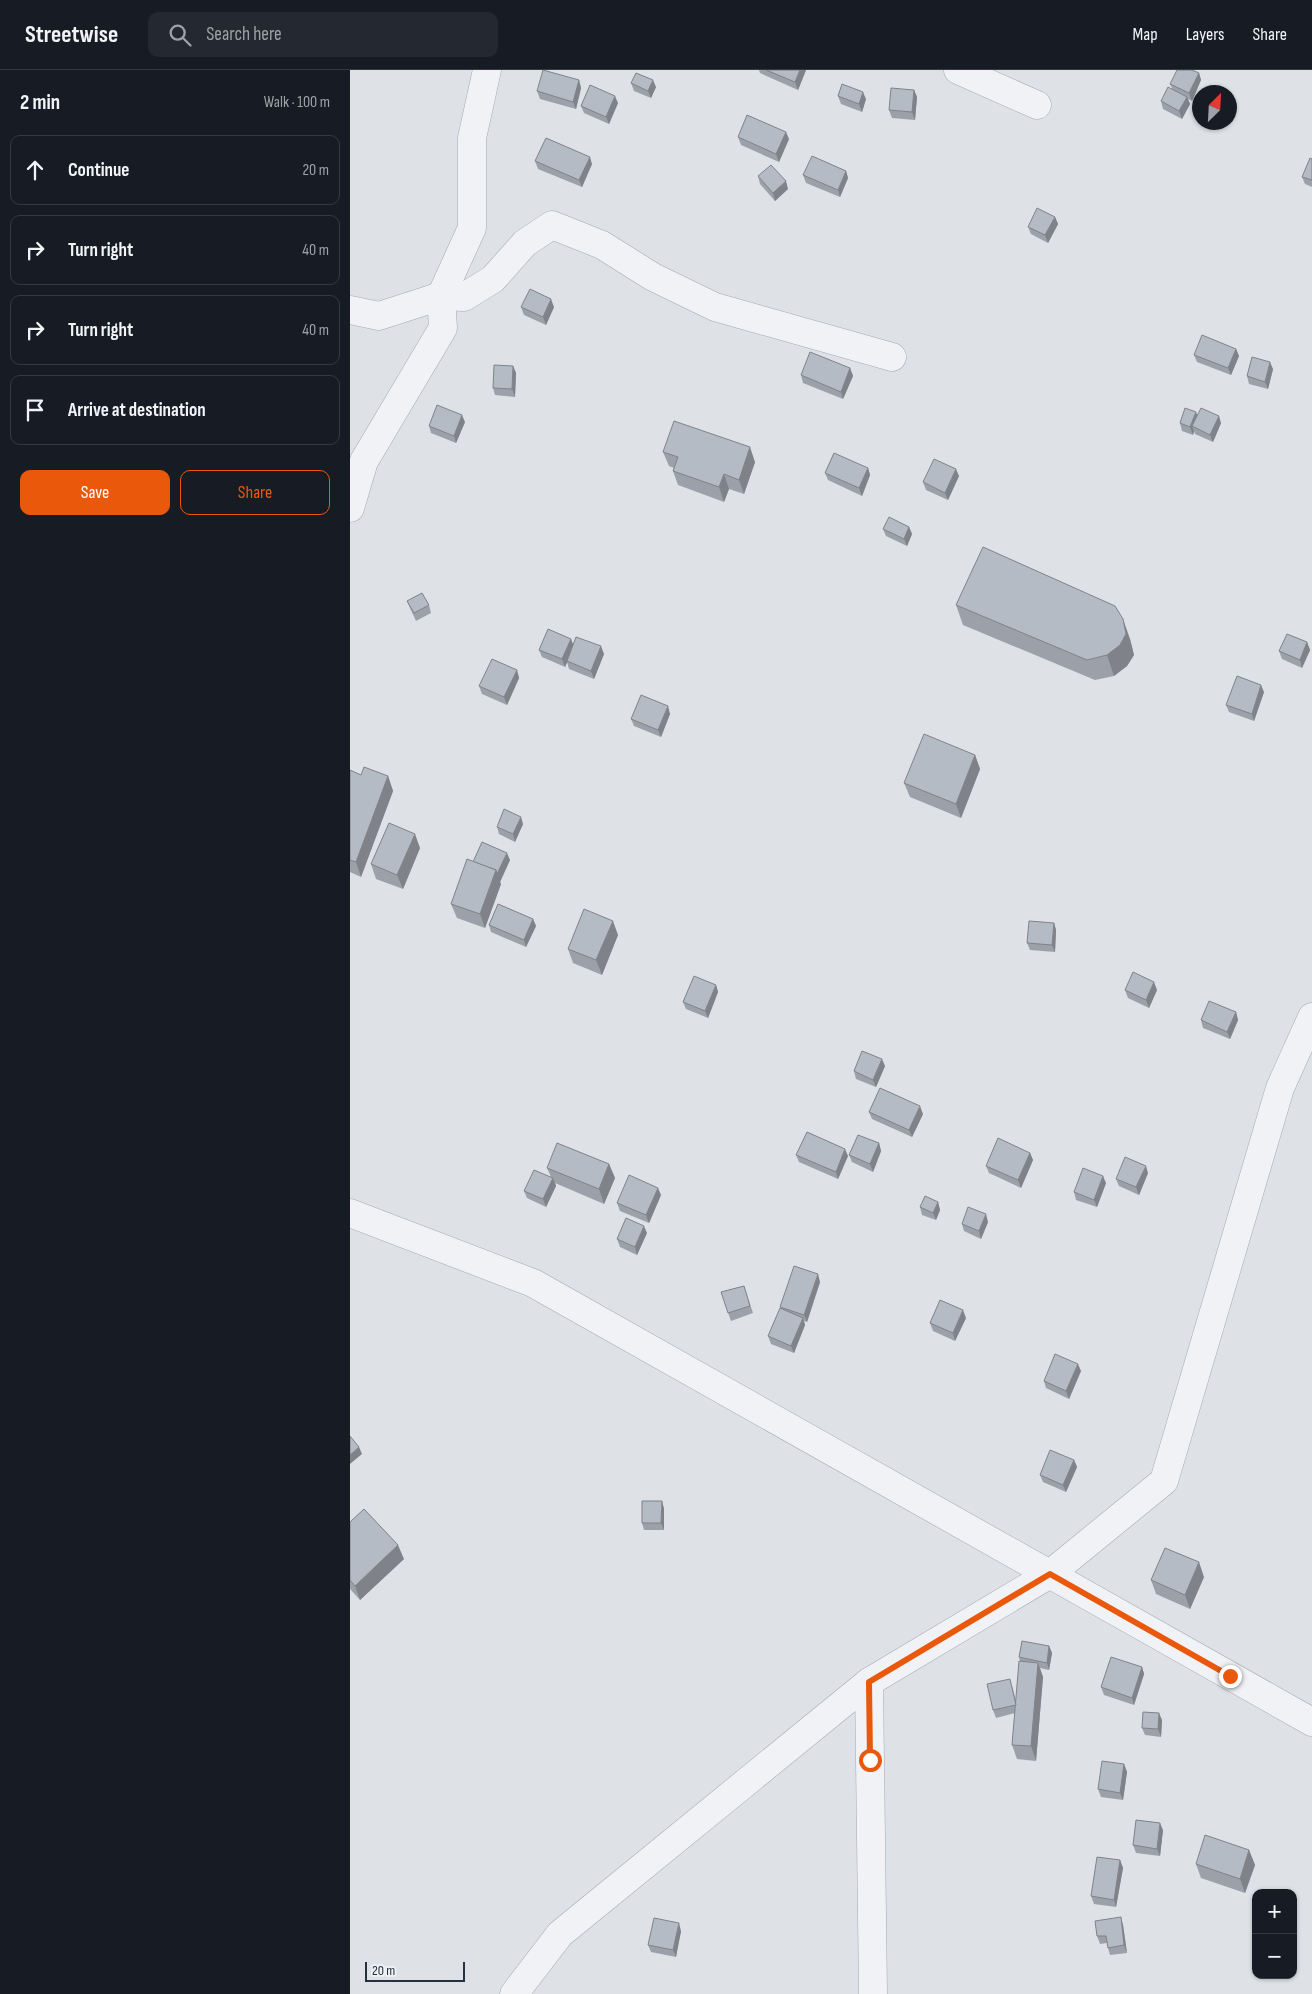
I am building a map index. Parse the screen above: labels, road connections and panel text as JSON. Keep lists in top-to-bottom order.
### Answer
{
  "scale_bar": "20 m",
  "north": "top right",
  "page": {
    "header": "Streetwise",
    "search": "Search here",
    "nav": ["Map", "Layers", "Share"],
    "heading": ["2 min", "Walk · 100 m"],
    "list": [
      ["Continue", "20 m"],
      ["Turn right", "40 m"],
      ["Turn right", "40 m"],
      "Arrive at destination"
    ],
    "buttons": ["Save", "Share"],
    "map_buttons": ["+", "−"],
    "scale": "20 m"
  }
}
